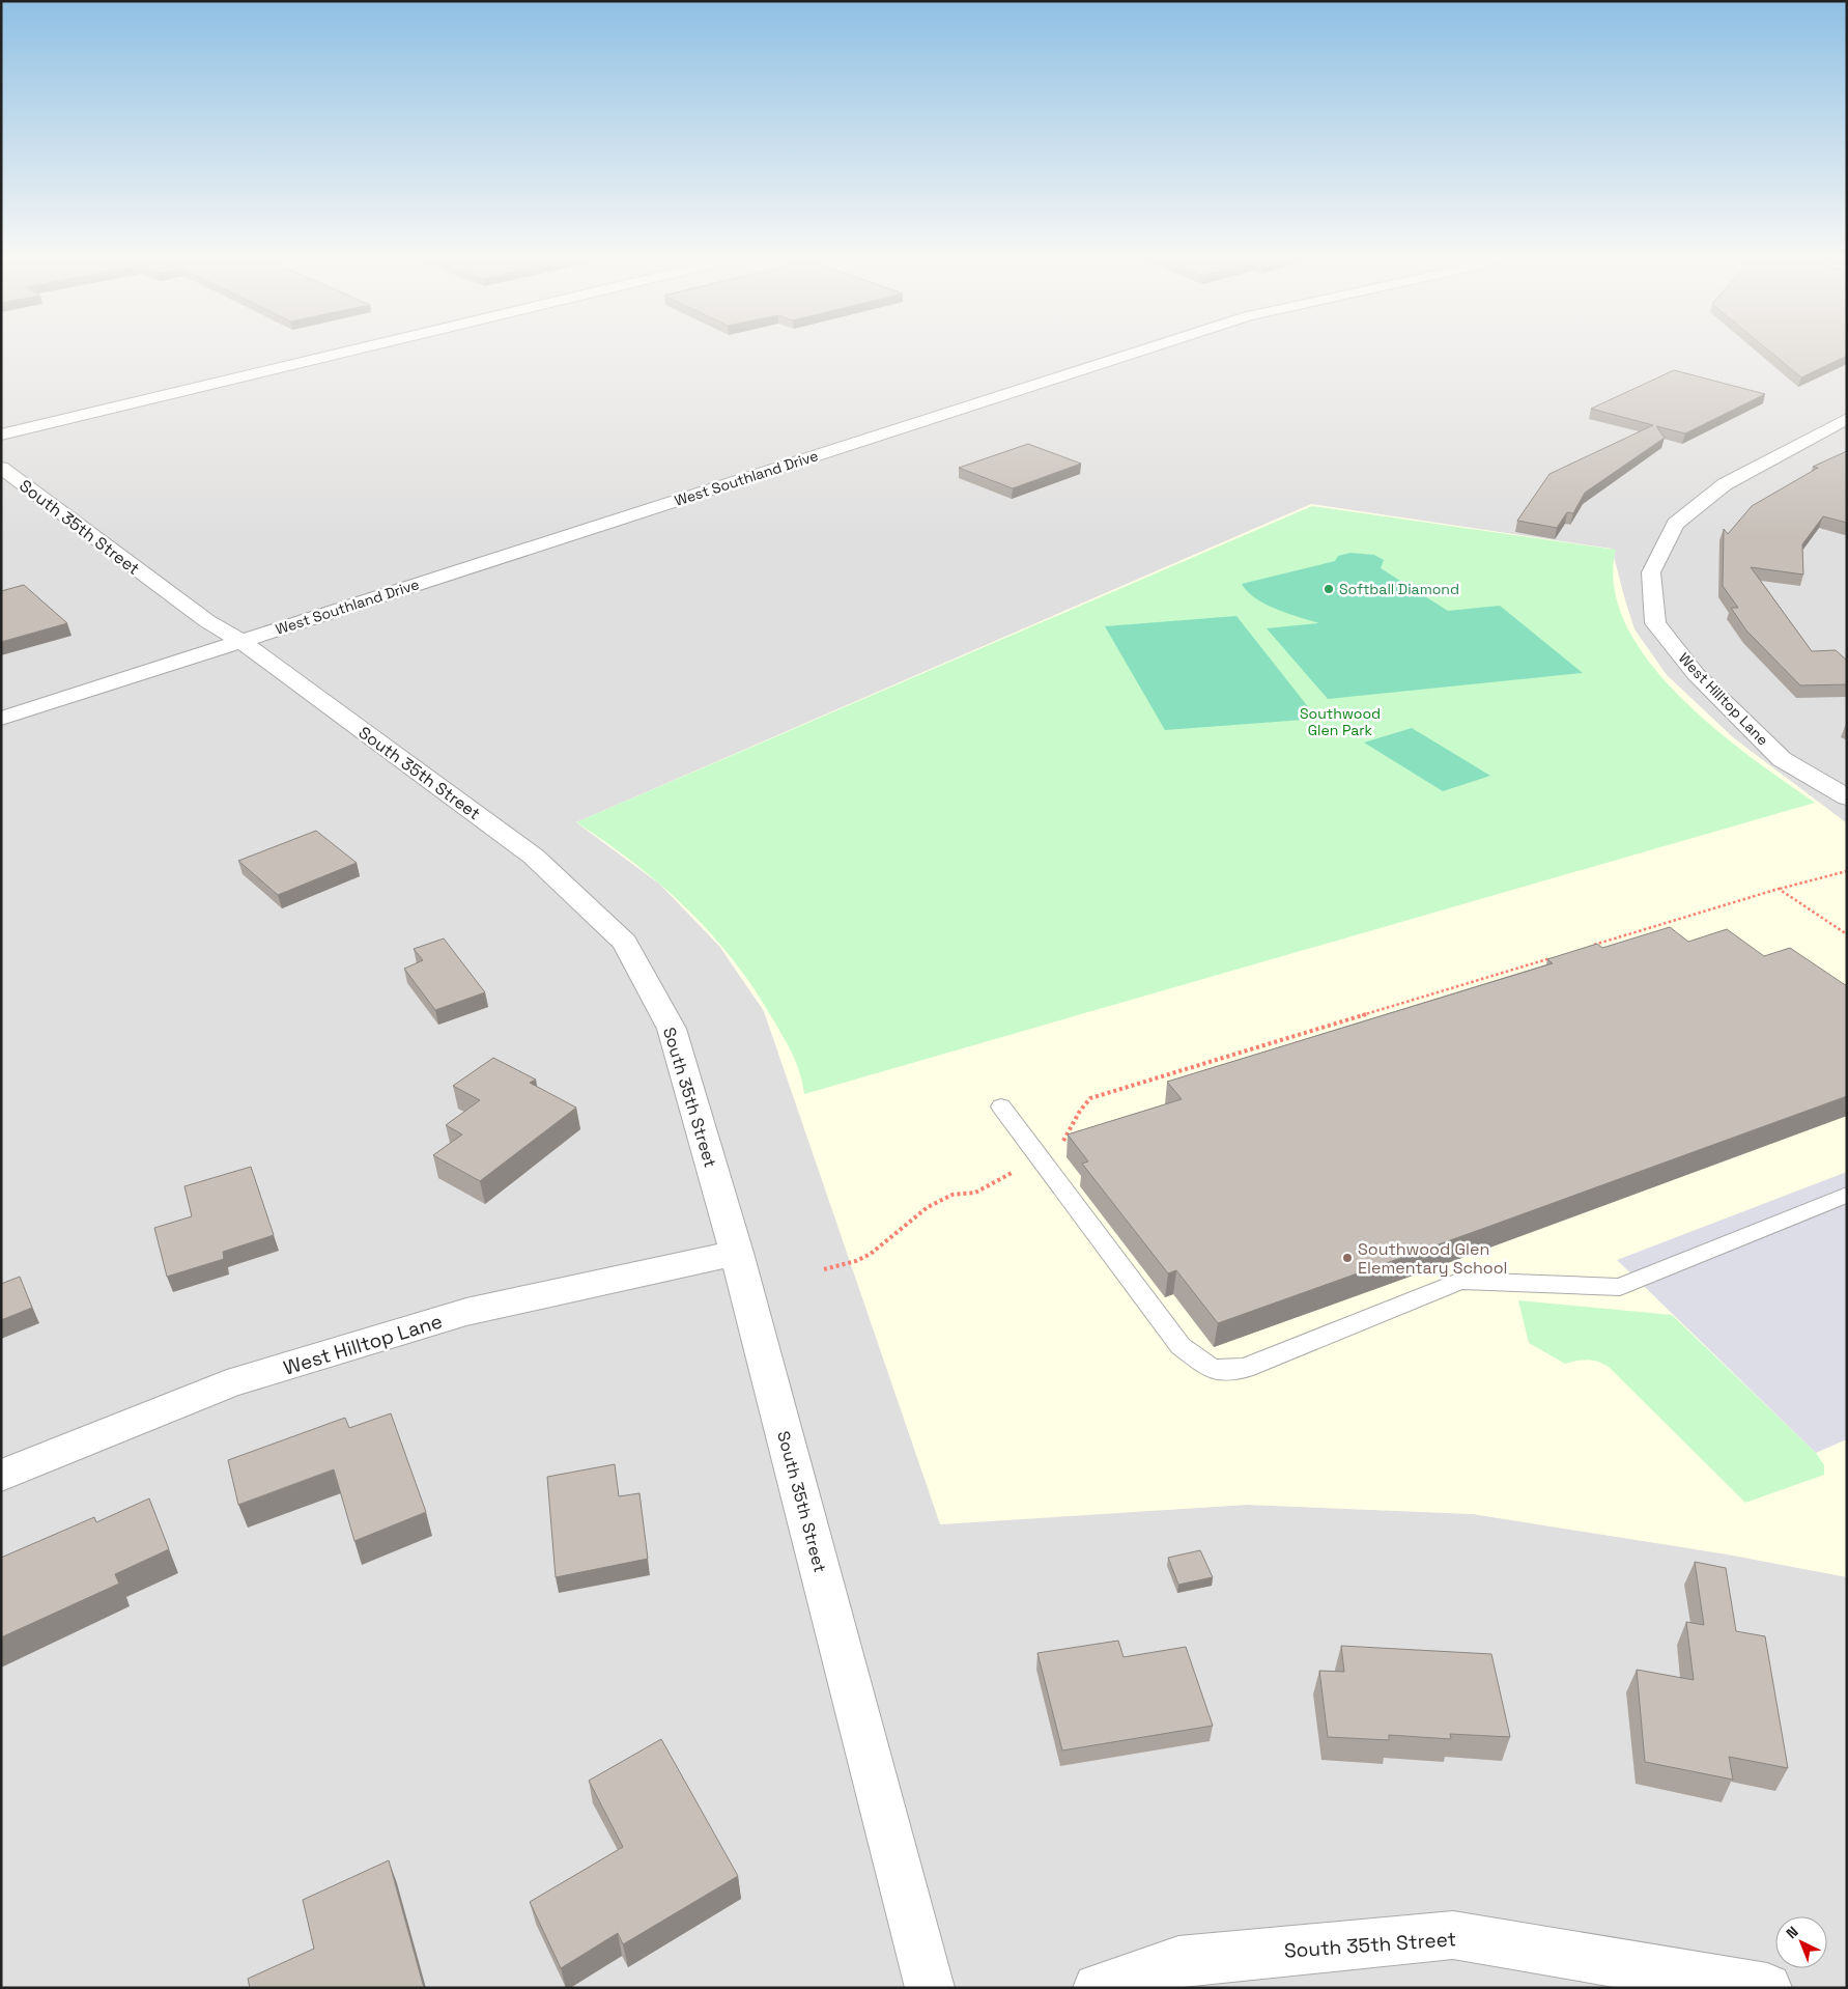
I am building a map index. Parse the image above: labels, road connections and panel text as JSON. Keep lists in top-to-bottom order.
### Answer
{
  "streets": {
    "street": ["West Southland Drive", "South 35th Street", "West Hilltop Lane"]
  },
  "crossings": [
    ["West Southland Drive", "South 35th Street"],
    ["South 35th Street", "West Hilltop Lane"]
  ],
  "parks": ["Southwood Glen Park"],
  "places": ["Softball Diamond", "Southwood Glen Elementary School"],
  "north": "top left"
}
